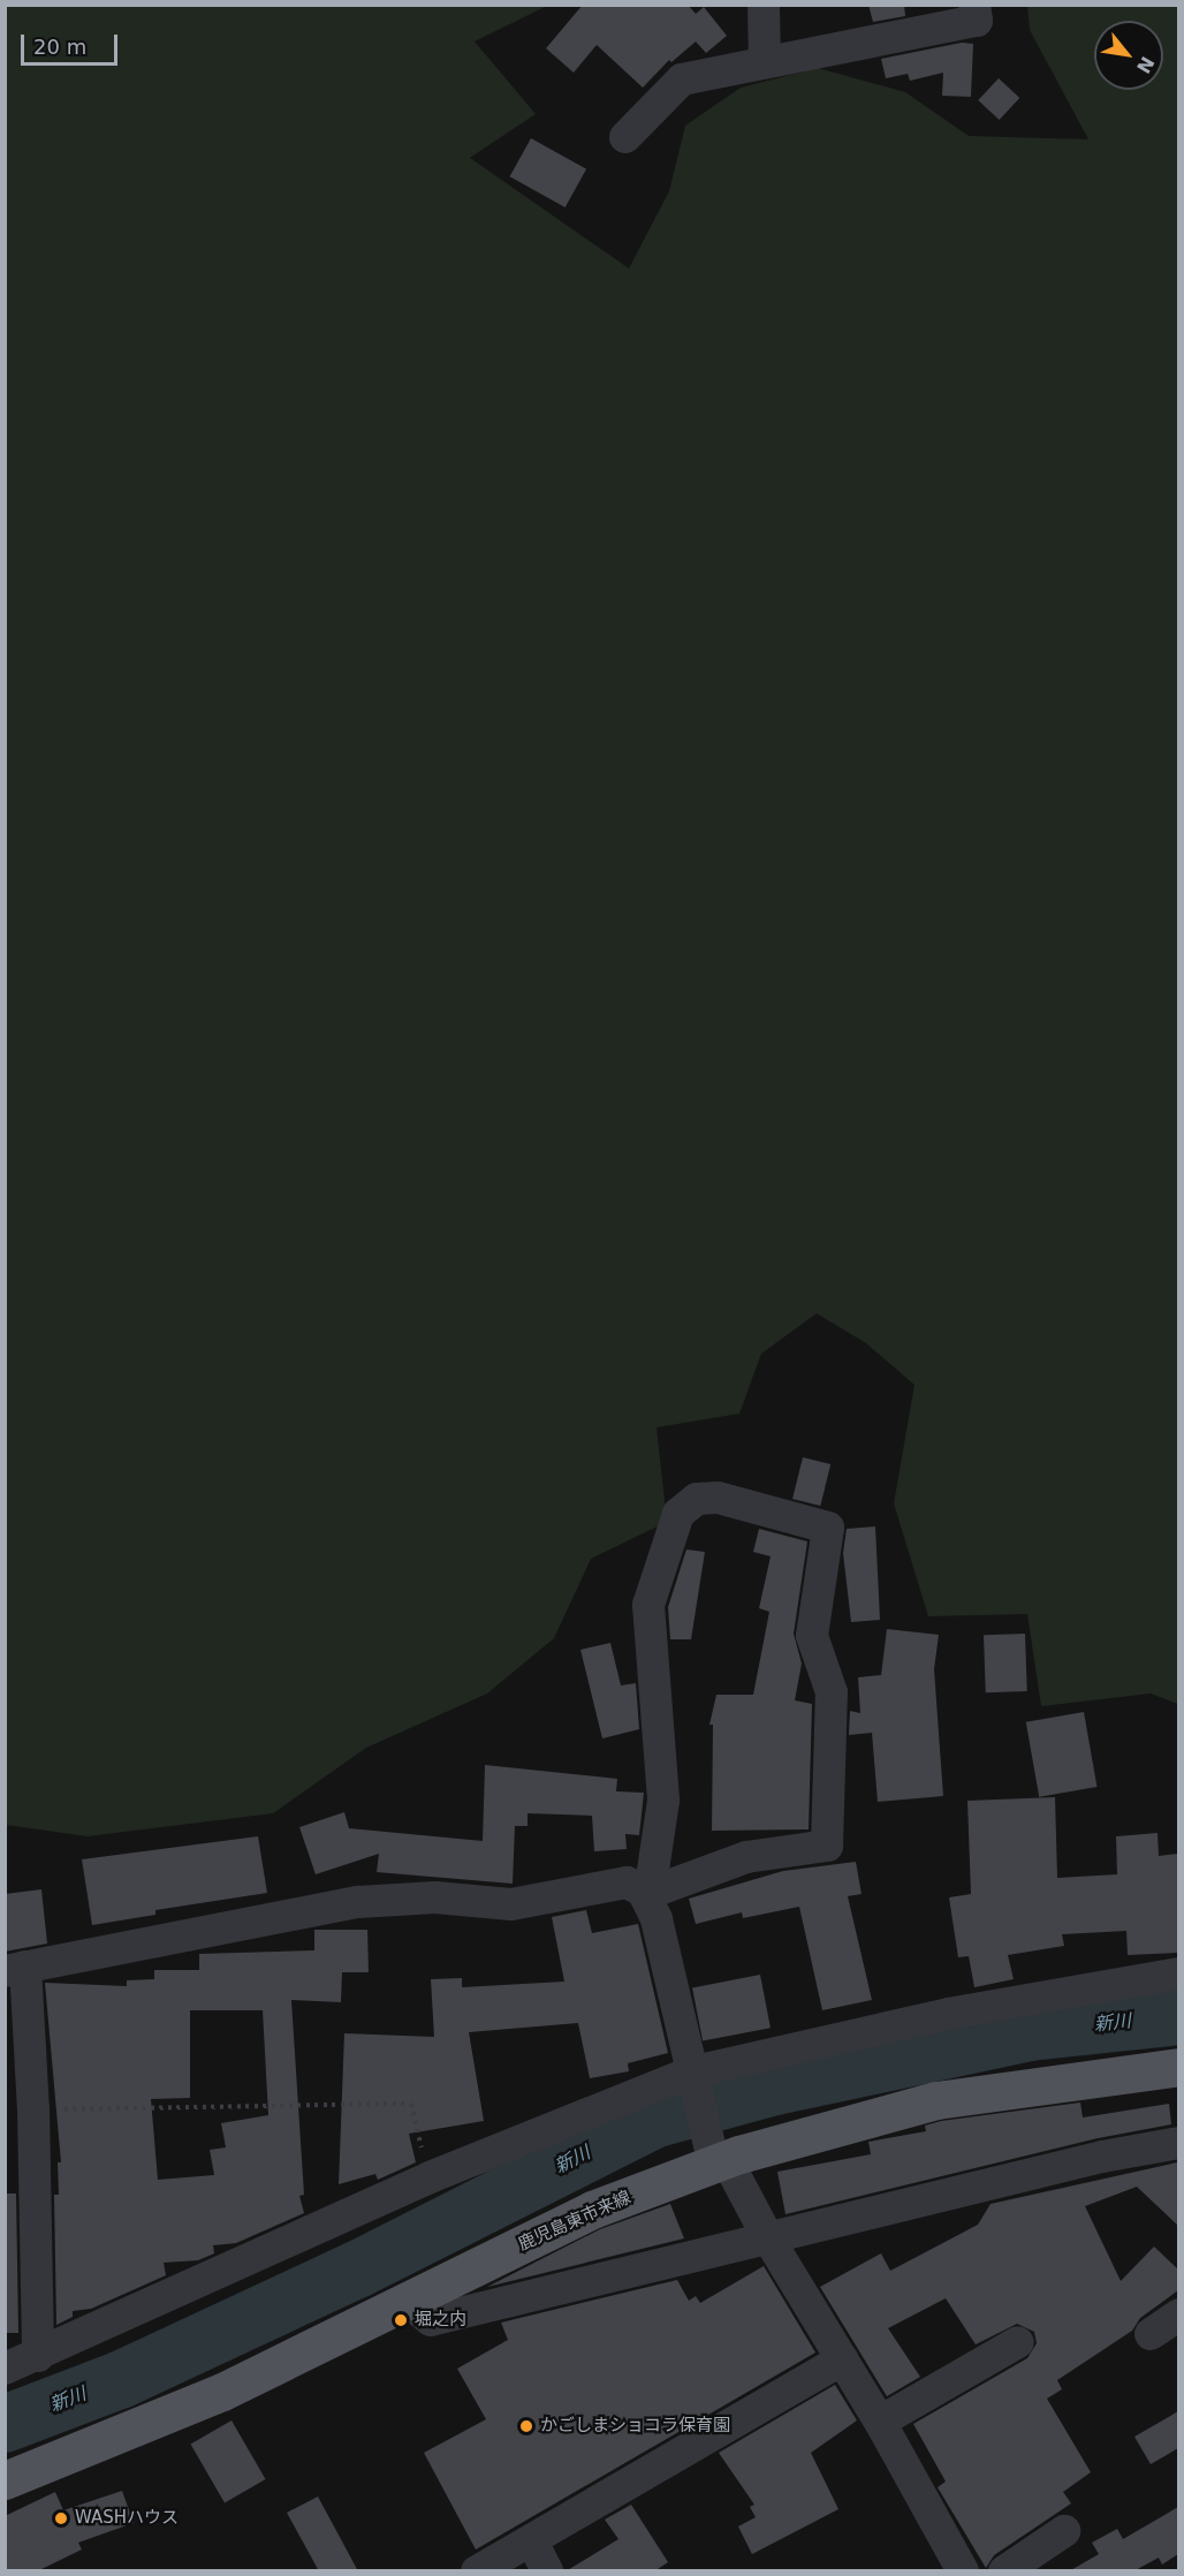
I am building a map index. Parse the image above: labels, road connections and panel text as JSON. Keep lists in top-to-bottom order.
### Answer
{
  "streets": {
    "main road": ["鹿児島東市来線"]
  },
  "water": ["新川"],
  "places": ["堀之内", "かごしまショコラ保育園", "WASHハウス"],
  "scale_bar": "20 m",
  "north": "bottom right"
}
